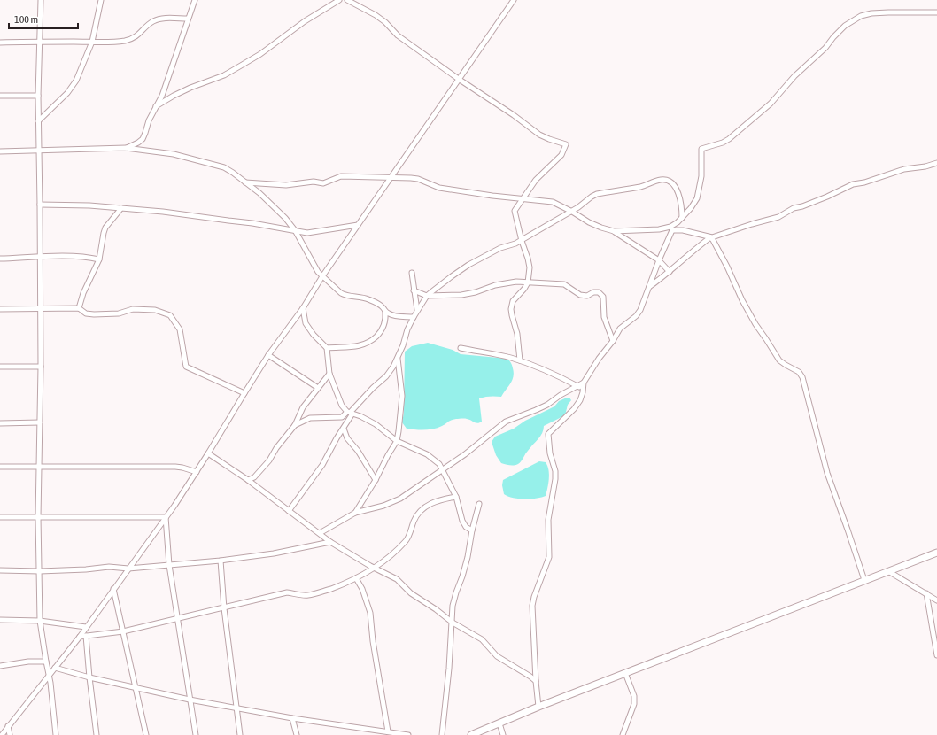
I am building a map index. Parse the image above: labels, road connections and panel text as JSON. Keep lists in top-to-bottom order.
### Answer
{
  "scale_bar": "100 m"
}
